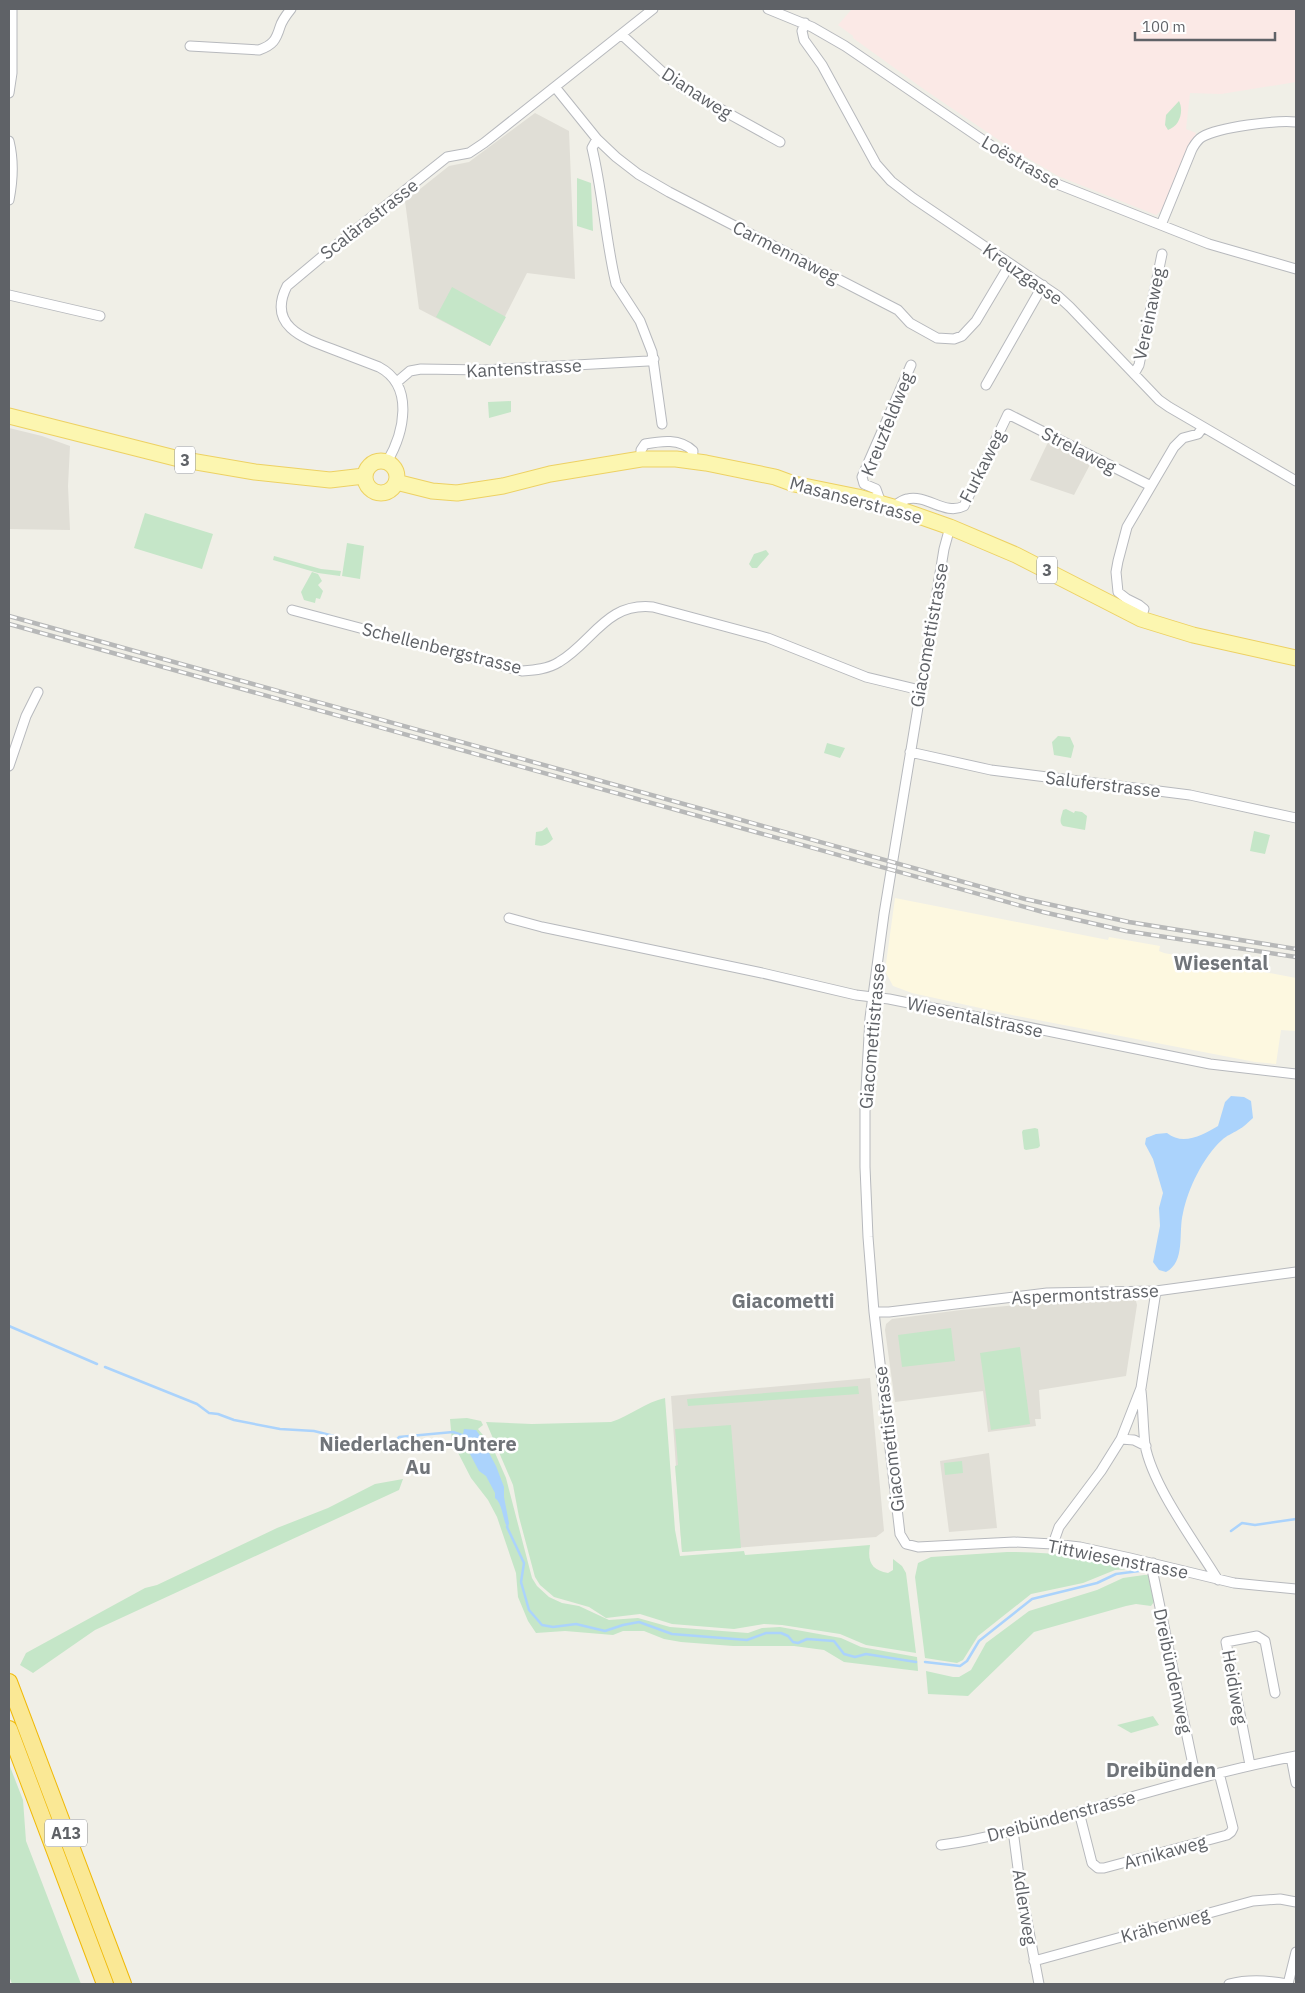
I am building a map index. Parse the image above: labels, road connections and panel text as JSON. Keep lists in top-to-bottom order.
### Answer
{
  "streets": {
    "highway": ["A13"],
    "main road": ["3", "Masanserstrasse"],
    "street": [
      "Dianaweg",
      "Loëstrasse",
      "Scalärastrasse",
      "Carmennaweg",
      "Kreuzgasse",
      "Vereinaweg",
      "Kantenstrasse",
      "Kreuzfeldweg",
      "Strelaweg",
      "Furkaweg",
      "Giacomettistrasse",
      "Schellenbergstrasse",
      "Saluferstrasse",
      "Wiesentalstrasse",
      "Aspermontstrasse",
      "Tittwiesenstrasse",
      "Dreibündenweg",
      "Heidiweg",
      "Dreibündenstrasse",
      "Arnikaweg",
      "Adlerweg",
      "Krähenweg"
    ]
  },
  "crossings": [
    ["Dianaweg", "Scalärastrasse"],
    ["Loëstrasse", "Kreuzgasse"],
    ["Scalärastrasse", "Carmennaweg"],
    ["Scalärastrasse", "Kantenstrasse"],
    ["Carmennaweg", "Kreuzgasse"],
    ["Kreuzgasse", "Vereinaweg"],
    ["Kreuzfeldweg", "Furkaweg"],
    ["Kreuzfeldweg", "Masanserstrasse"],
    ["Strelaweg", "Furkaweg"],
    ["3", "Masanserstrasse"],
    ["Furkaweg", "Masanserstrasse"],
    ["Masanserstrasse", "Giacomettistrasse"],
    ["Giacomettistrasse", "Schellenbergstrasse"],
    ["Giacomettistrasse", "Saluferstrasse"],
    ["Giacomettistrasse", "Wiesentalstrasse"],
    ["Giacomettistrasse", "Aspermontstrasse"],
    ["Giacomettistrasse", "Tittwiesenstrasse"],
    ["Tittwiesenstrasse", "Dreibündenweg"],
    ["Dreibündenweg", "Dreibündenstrasse"],
    ["Heidiweg", "Dreibündenstrasse"],
    ["Dreibündenstrasse", "Arnikaweg"],
    ["Dreibündenstrasse", "Adlerweg"],
    ["Adlerweg", "Krähenweg"]
  ],
  "districts": [
    "Wiesental",
    "Giacometti",
    "Niederlachen-Untere Au",
    "Dreibünden"
  ],
  "scale_bar": "100 m"
}
